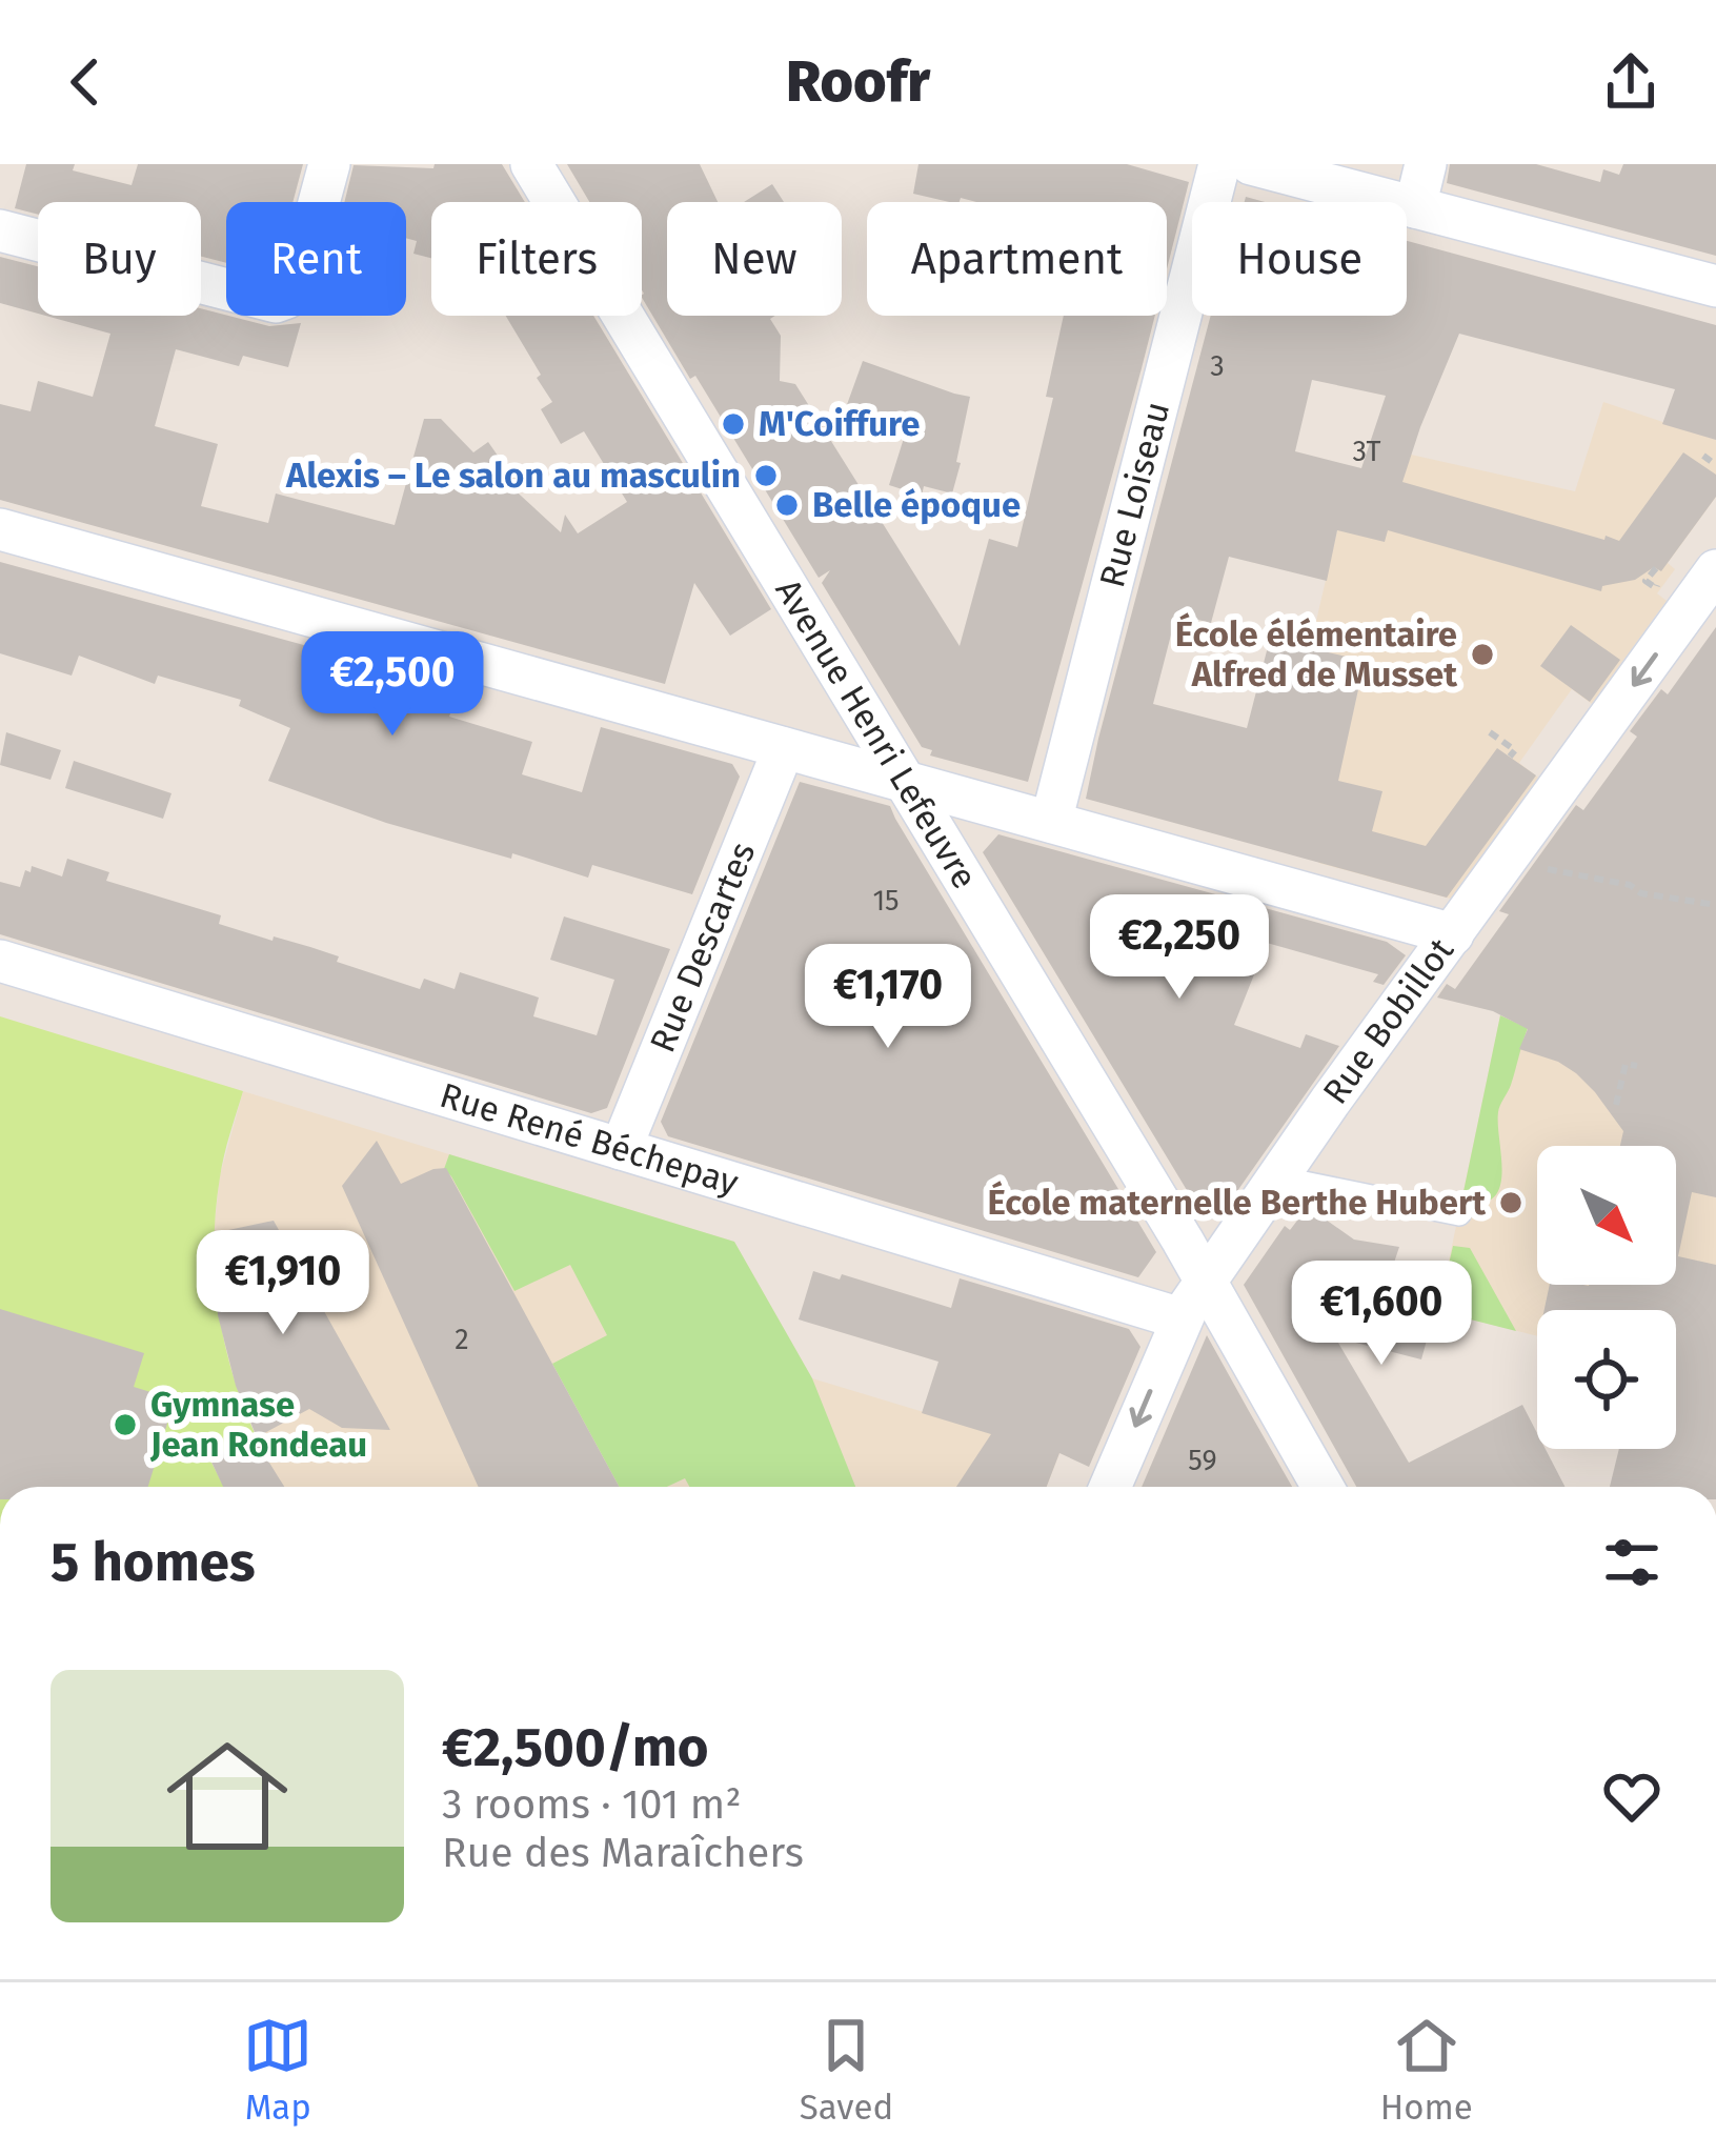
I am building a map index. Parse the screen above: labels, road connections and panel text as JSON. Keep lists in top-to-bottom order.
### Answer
{
  "streets": {
    "street": [
      "Rue Loiseau",
      "Avenue Henri Lefeuvre",
      "Rue Descartes",
      "Rue Bobillot",
      "Rue René Béchepay"
    ]
  },
  "crossings": [
    ["Avenue Henri Lefeuvre", "Rue Bobillot"],
    ["Rue Descartes", "Rue René Béchepay"],
    ["Rue Bobillot", "Rue René Béchepay"]
  ],
  "one_way": ["Rue Bobillot"],
  "places": [
    "M'Coiffure",
    "Alexis – Le salon au masculin",
    "Belle époque",
    "École élémentaire Alfred de Musset",
    "École maternelle Berthe Hubert",
    "Gymnase Jean Rondeau"
  ],
  "house_numbers": [
    "3",
    "3T",
    "15",
    "2",
    "59"
  ],
  "north": "bottom right",
  "page": {
    "header": "Roofr",
    "chip": [
      "Buy",
      "Rent",
      "Filters",
      "New",
      "Apartment",
      "House"
    ],
    "price": [
      "€2,500",
      "€2,250",
      "€1,170",
      "€1,910",
      "€1,600"
    ],
    "heading": "5 homes",
    "list": [
      {
        "name": "€2,500/mo",
        "note": "3 rooms · 101 m² · Rue des Maraîchers"
      }
    ],
    "tabs": ["Map", "Saved", "Home"]
  }
}
